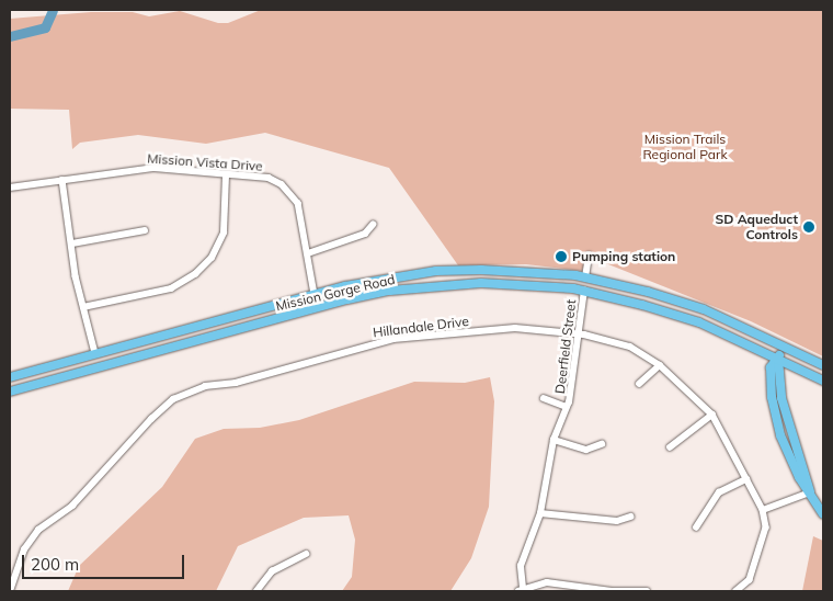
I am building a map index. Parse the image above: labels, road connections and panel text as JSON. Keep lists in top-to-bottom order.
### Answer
{
  "streets": {
    "main road": ["Mission Gorge Road"],
    "street": ["Mission Vista Drive", "Hillandale Drive", "Deerfield Street"]
  },
  "crossings": [
    ["Mission Vista Drive", "Mission Gorge Road"],
    ["Mission Gorge Road", "Deerfield Street"],
    ["Hillandale Drive", "Deerfield Street"]
  ],
  "parks": ["Mission Trails Regional Park"],
  "places": ["SD Aqueduct Controls", "Pumping station"],
  "scale_bar": "200 m"
}
